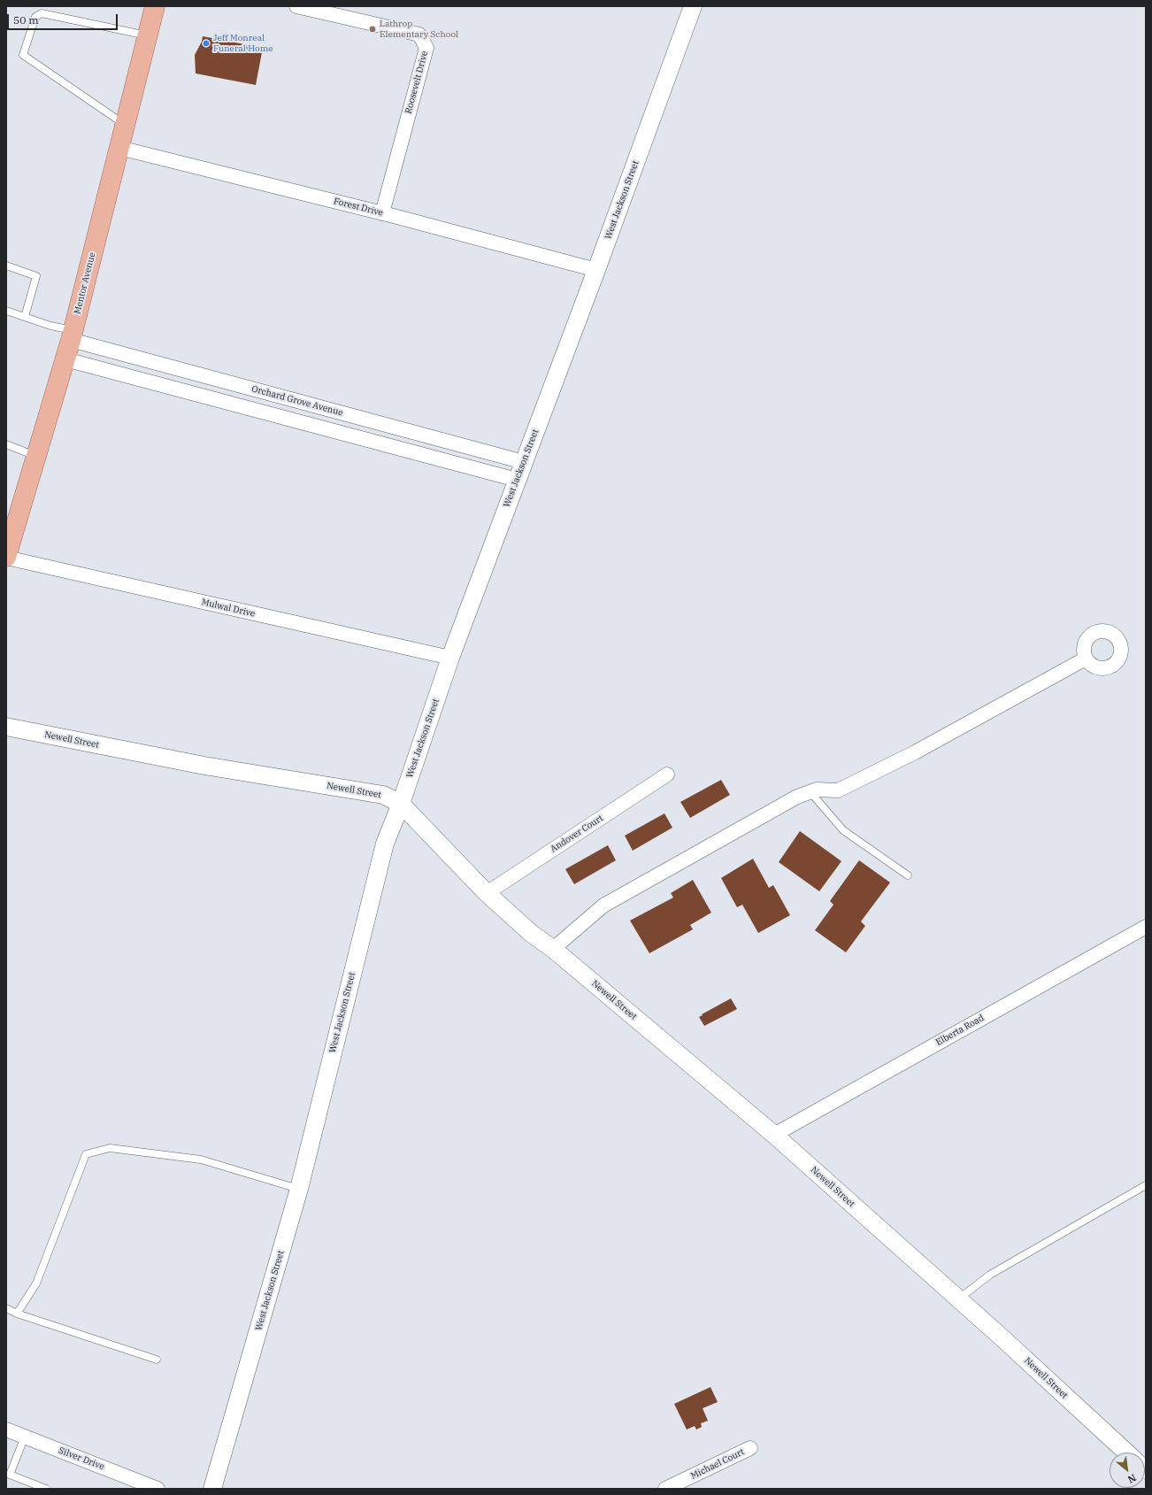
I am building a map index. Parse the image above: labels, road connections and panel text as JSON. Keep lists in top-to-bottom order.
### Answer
{
  "streets": {
    "main road": ["Mentor Avenue"],
    "street": [
      "Roosevelt Drive",
      "West Jackson Street",
      "Forest Drive",
      "Orchard Grove Avenue",
      "Mulwal Drive",
      "Newell Street",
      "Andover Court",
      "Elberta Road",
      "Silver Drive",
      "Michael Court"
    ]
  },
  "crossings": [
    ["Roosevelt Drive", "Forest Drive"],
    ["West Jackson Street", "Forest Drive"],
    ["West Jackson Street", "Orchard Grove Avenue"],
    ["West Jackson Street", "Mulwal Drive"],
    ["West Jackson Street", "Newell Street"],
    ["Forest Drive", "Mentor Avenue"],
    ["Mentor Avenue", "Orchard Grove Avenue"],
    ["Mentor Avenue", "Mulwal Drive"],
    ["Newell Street", "Andover Court"],
    ["Newell Street", "Elberta Road"]
  ],
  "places": ["Lathrop Elementary School", "Jeff Monreal Funeral Home"],
  "scale_bar": "50 m",
  "north": "bottom right"
}
